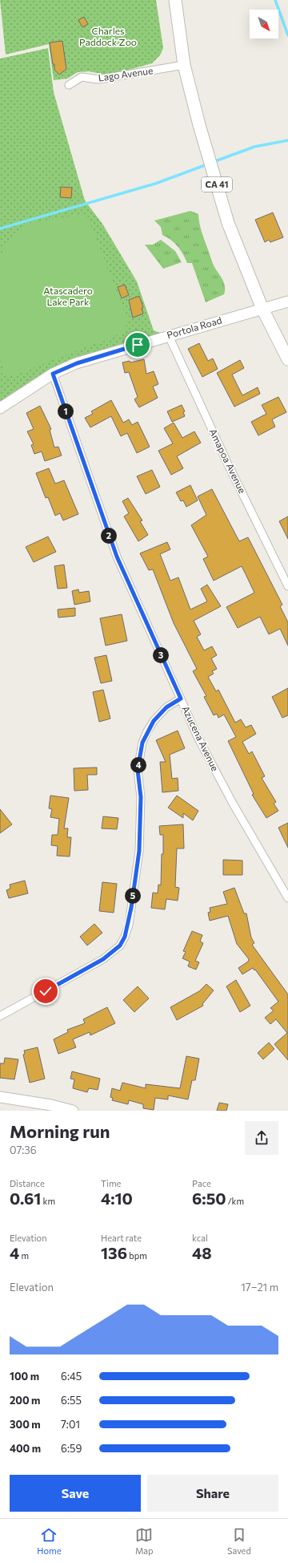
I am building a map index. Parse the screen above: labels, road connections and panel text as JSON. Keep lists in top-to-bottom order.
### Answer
{
  "streets": {
    "main road": ["CA 41"],
    "street": [
      "Lago Avenue",
      "Portola Road",
      "Amapoa Avenue",
      "Azucena Avenue"
    ]
  },
  "crossings": [
    ["Lago Avenue", "CA 41"],
    ["CA 41", "Portola Road"],
    ["Portola Road", "Amapoa Avenue"],
    ["Portola Road", "Azucena Avenue"]
  ],
  "parks": ["Charles Paddock Zoo", "Atascadero Lake Park"],
  "north": "bottom right",
  "page": {
    "pins": [
      "1",
      "2",
      "3",
      "4",
      "5"
    ],
    "heading": ["Morning run", "07:36"],
    "stats": [
      ["Distance", "0.61 km"],
      ["Time", "4:10"],
      ["Pace", "6:50 /km"],
      ["Elevation", "4 m"],
      ["Heart rate", "136 bpm"],
      ["kcal", "48"]
    ],
    "chart": ["Elevation", "17–21 m"],
    "list": [
      {
        "name": "100 m",
        "note": "6:45"
      },
      {
        "name": "200 m",
        "note": "6:55"
      },
      {
        "name": "300 m",
        "note": "7:01"
      },
      {
        "name": "400 m",
        "note": "6:59"
      }
    ],
    "buttons": ["Save", "Share"],
    "tabs": ["Home", "Map", "Saved"]
  }
}
